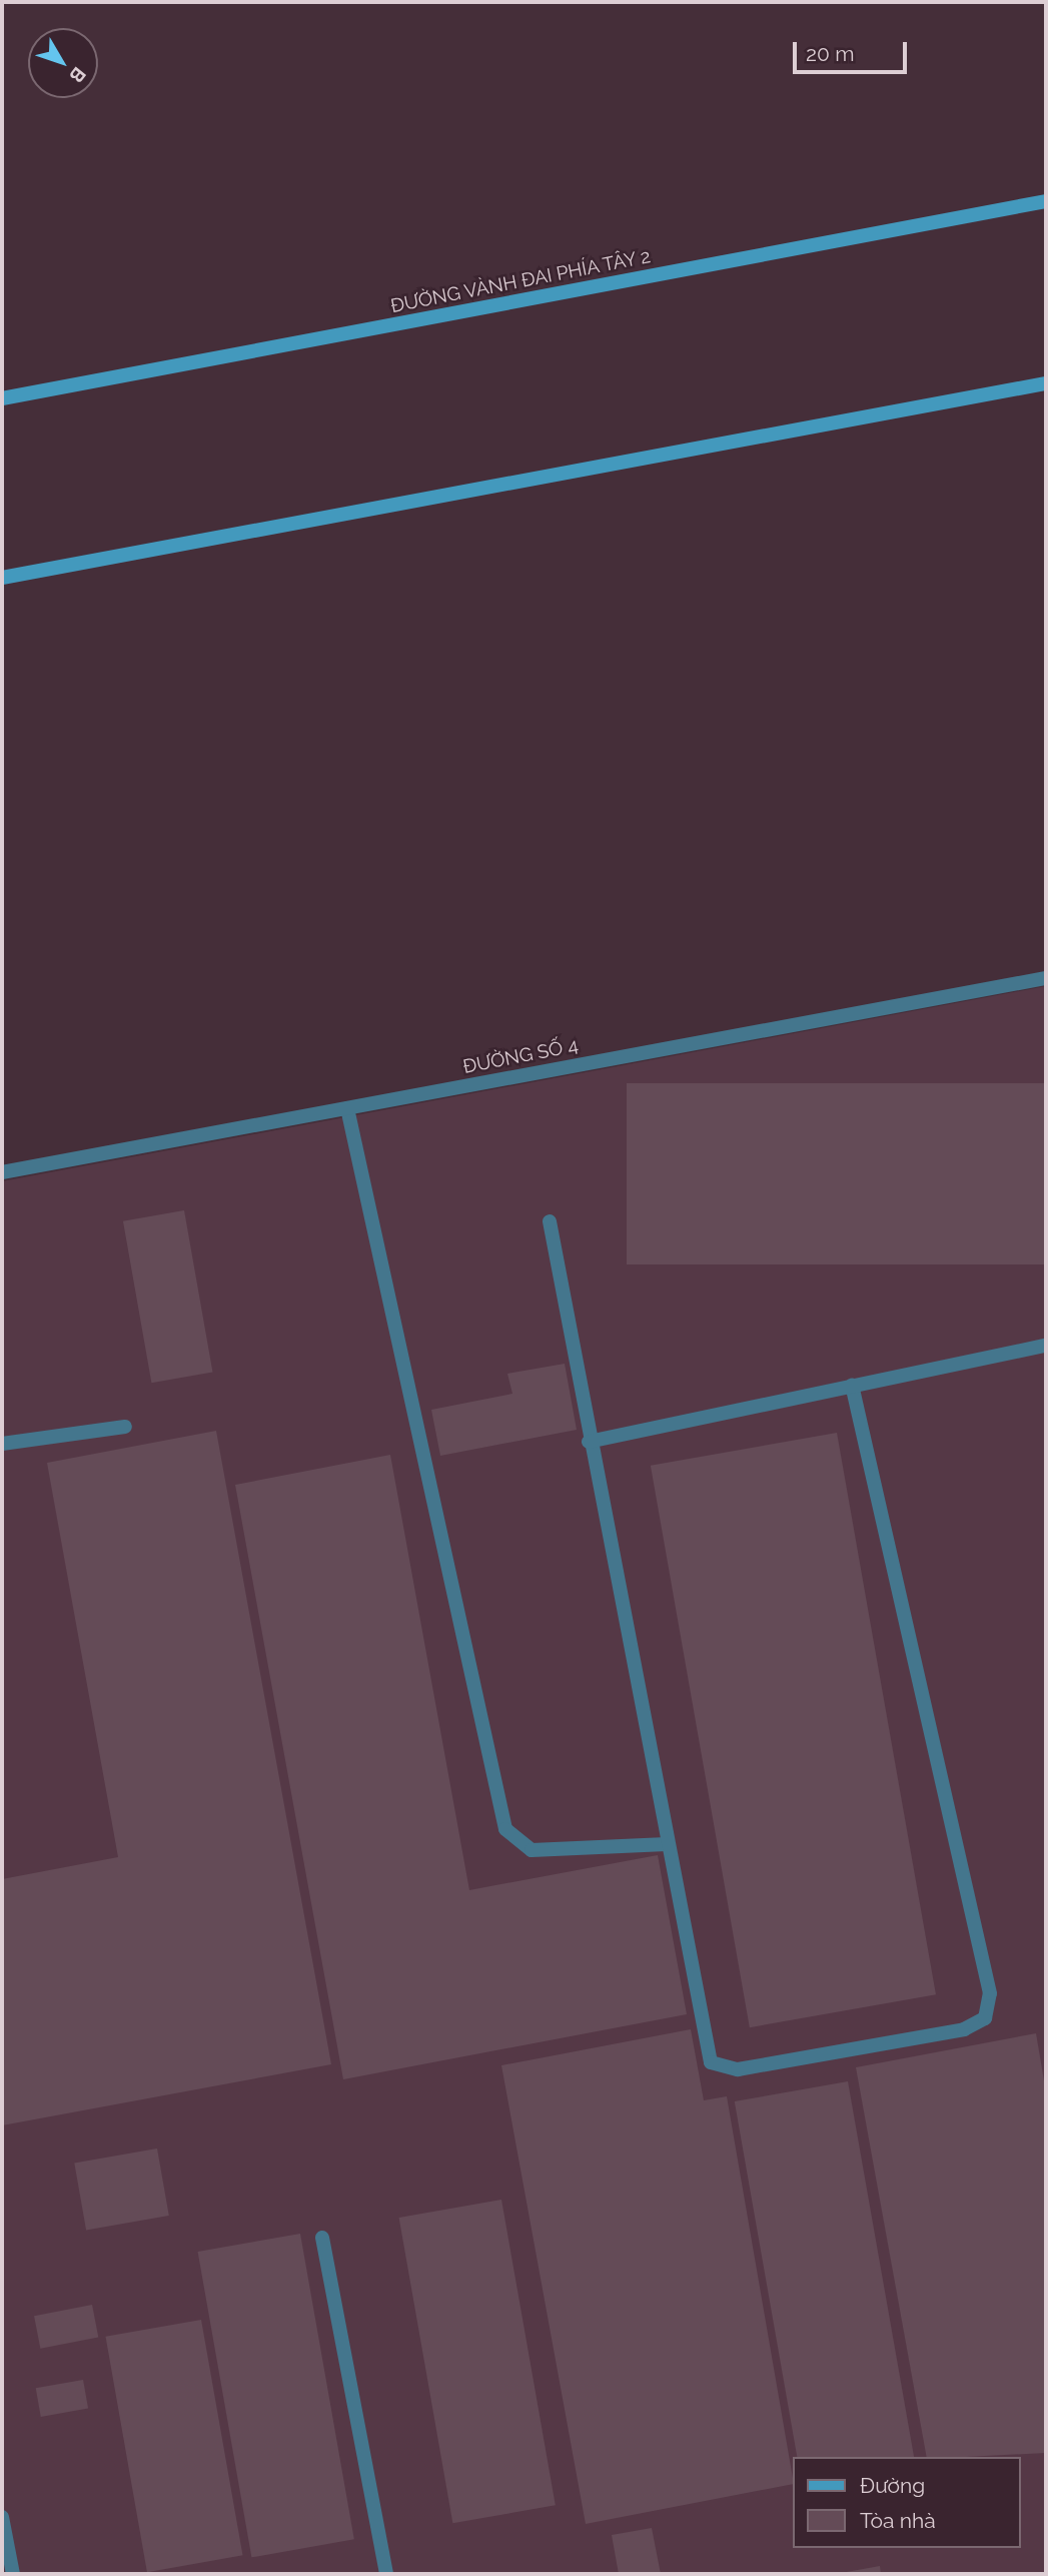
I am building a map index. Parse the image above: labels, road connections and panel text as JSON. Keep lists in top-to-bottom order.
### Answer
{
  "streets": {
    "main road": ["ĐƯỜNG VÀNH ĐAI PHÍA TÂY 2"],
    "street": ["ĐƯỜNG SỐ 4"]
  },
  "legend": ["Đường", "Tòa nhà"],
  "scale_bar": "20 m",
  "north": "bottom right"
}
